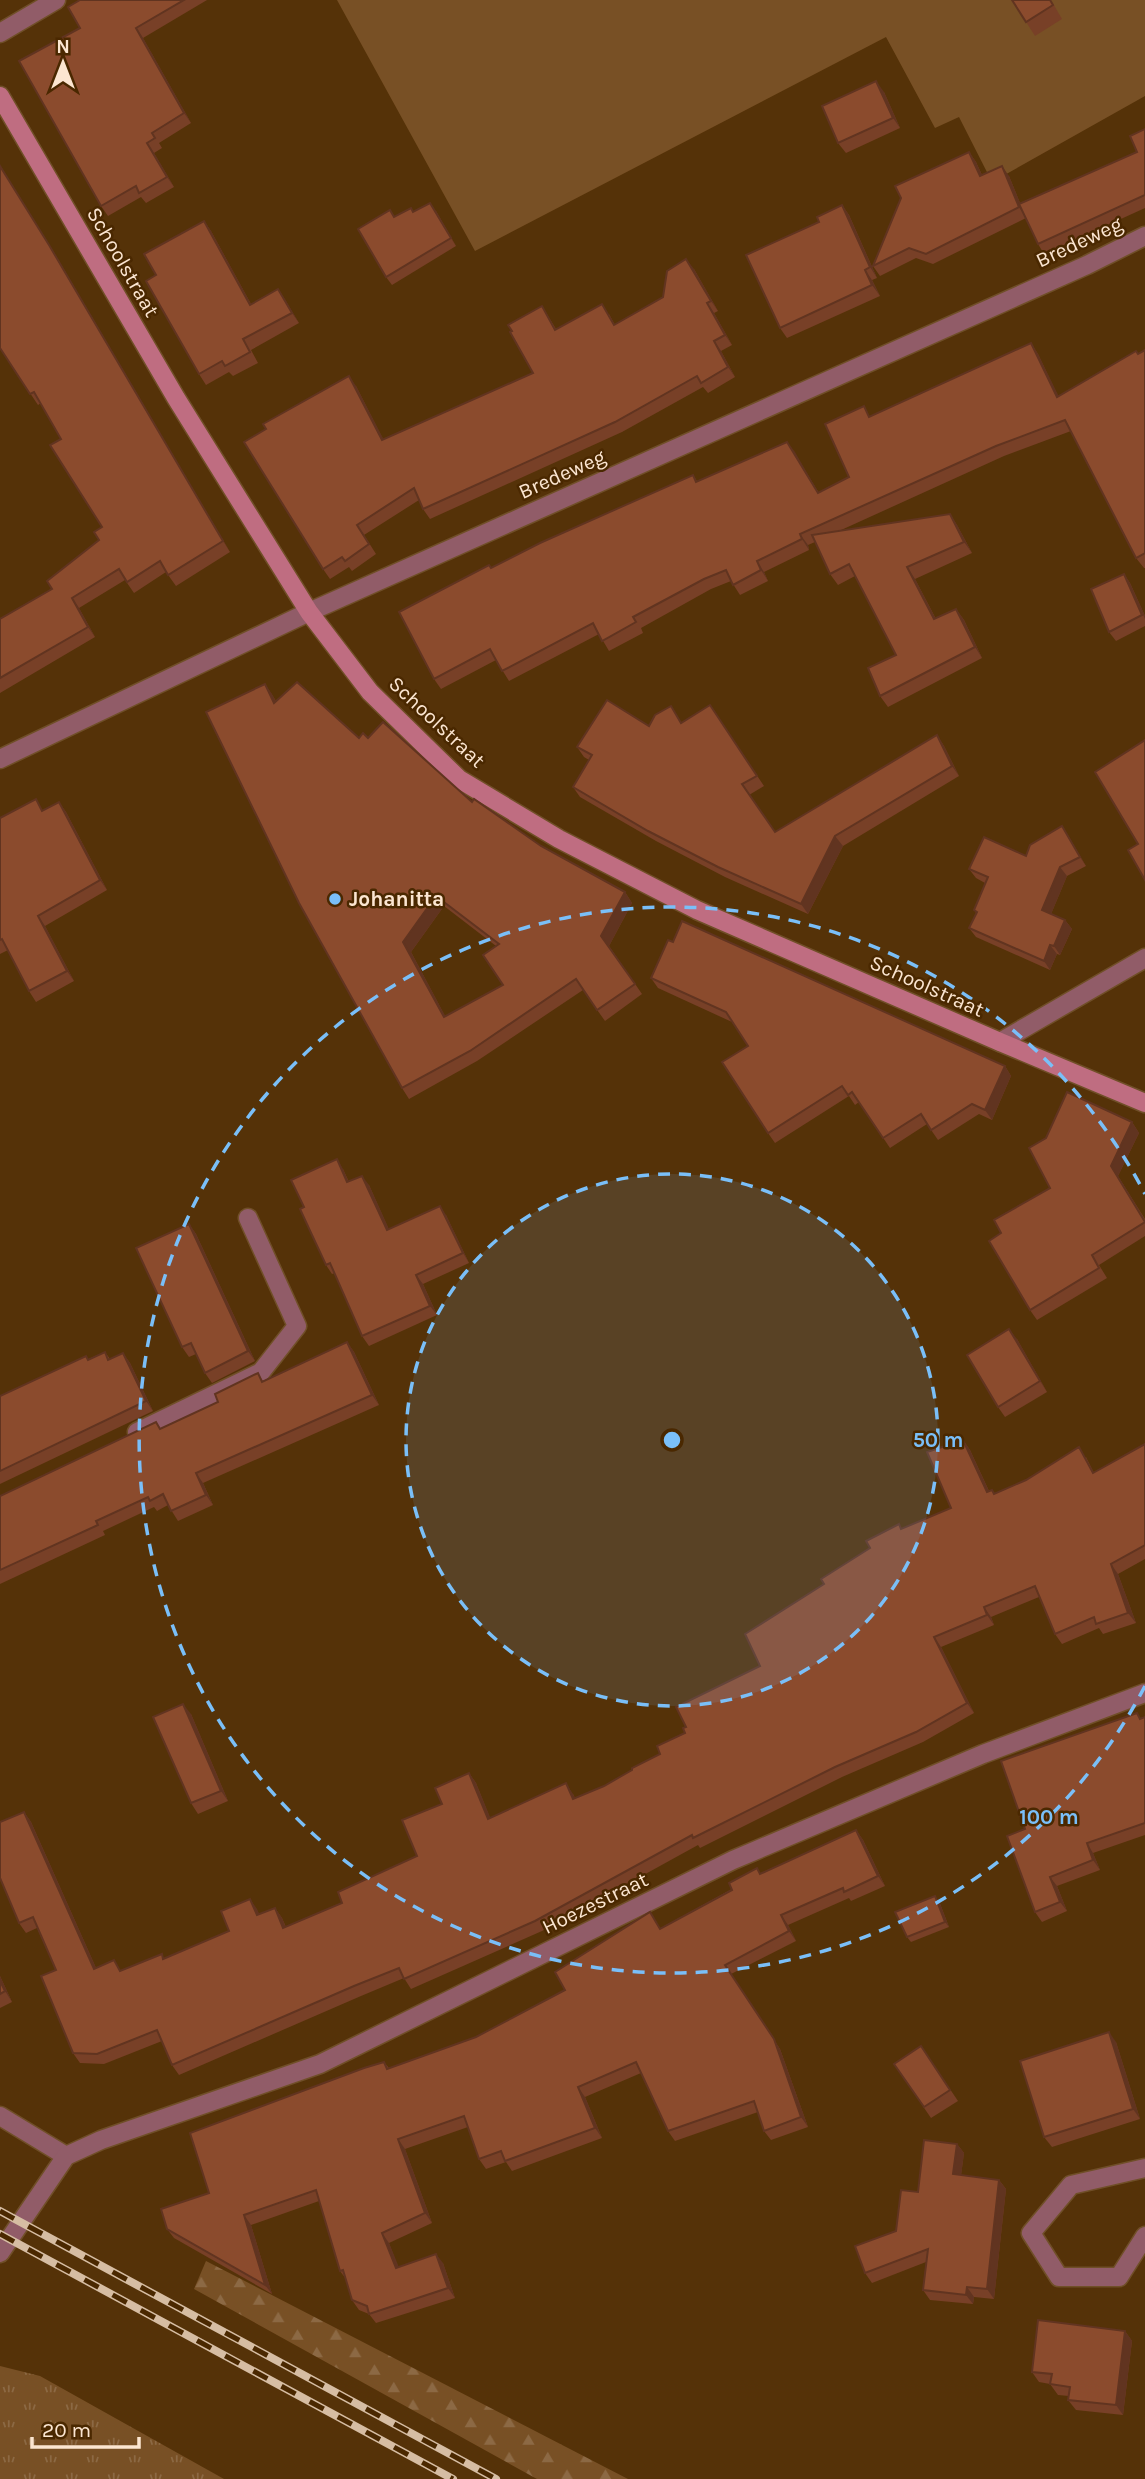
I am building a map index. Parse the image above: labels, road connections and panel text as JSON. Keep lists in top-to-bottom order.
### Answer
{
  "streets": {
    "street": ["Bredeweg", "Schoolstraat", "Hoezestraat"]
  },
  "crossings": [
    ["Bredeweg", "Schoolstraat"]
  ],
  "places": ["Johanitta"],
  "scale_bar": "20 m",
  "north": "top",
  "rings": ["50 m", "100 m"]
}
